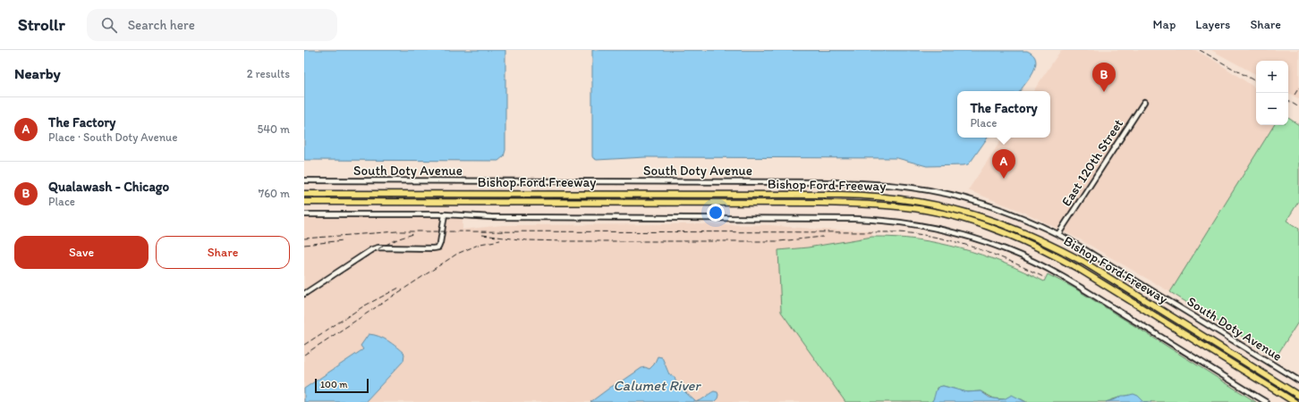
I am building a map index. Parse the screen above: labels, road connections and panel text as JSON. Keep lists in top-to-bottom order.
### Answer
{
  "streets": {
    "highway": ["Bishop Ford Freeway"],
    "street": ["East 120th Street", "South Doty Avenue"]
  },
  "crossings": [
    ["East 120th Street", "South Doty Avenue"]
  ],
  "water": ["Calumet River"],
  "scale_bar": "100 m",
  "page": {
    "header": "Strollr",
    "search": "Search here",
    "nav": ["Map", "Layers", "Share"],
    "heading": ["Nearby", "2 results"],
    "map_buttons": ["+", "−"],
    "pins": ["B", "A"],
    "popup": ["The Factory", "Place"],
    "list": [
      {
        "mark": "A",
        "name": "The Factory",
        "note": "Place · South Doty Avenue",
        "value": "540 m"
      },
      {
        "mark": "B",
        "name": "Qualawash - Chicago",
        "note": "Place",
        "value": "760 m"
      }
    ],
    "buttons": ["Save", "Share"],
    "scale": "100 m"
  }
}
